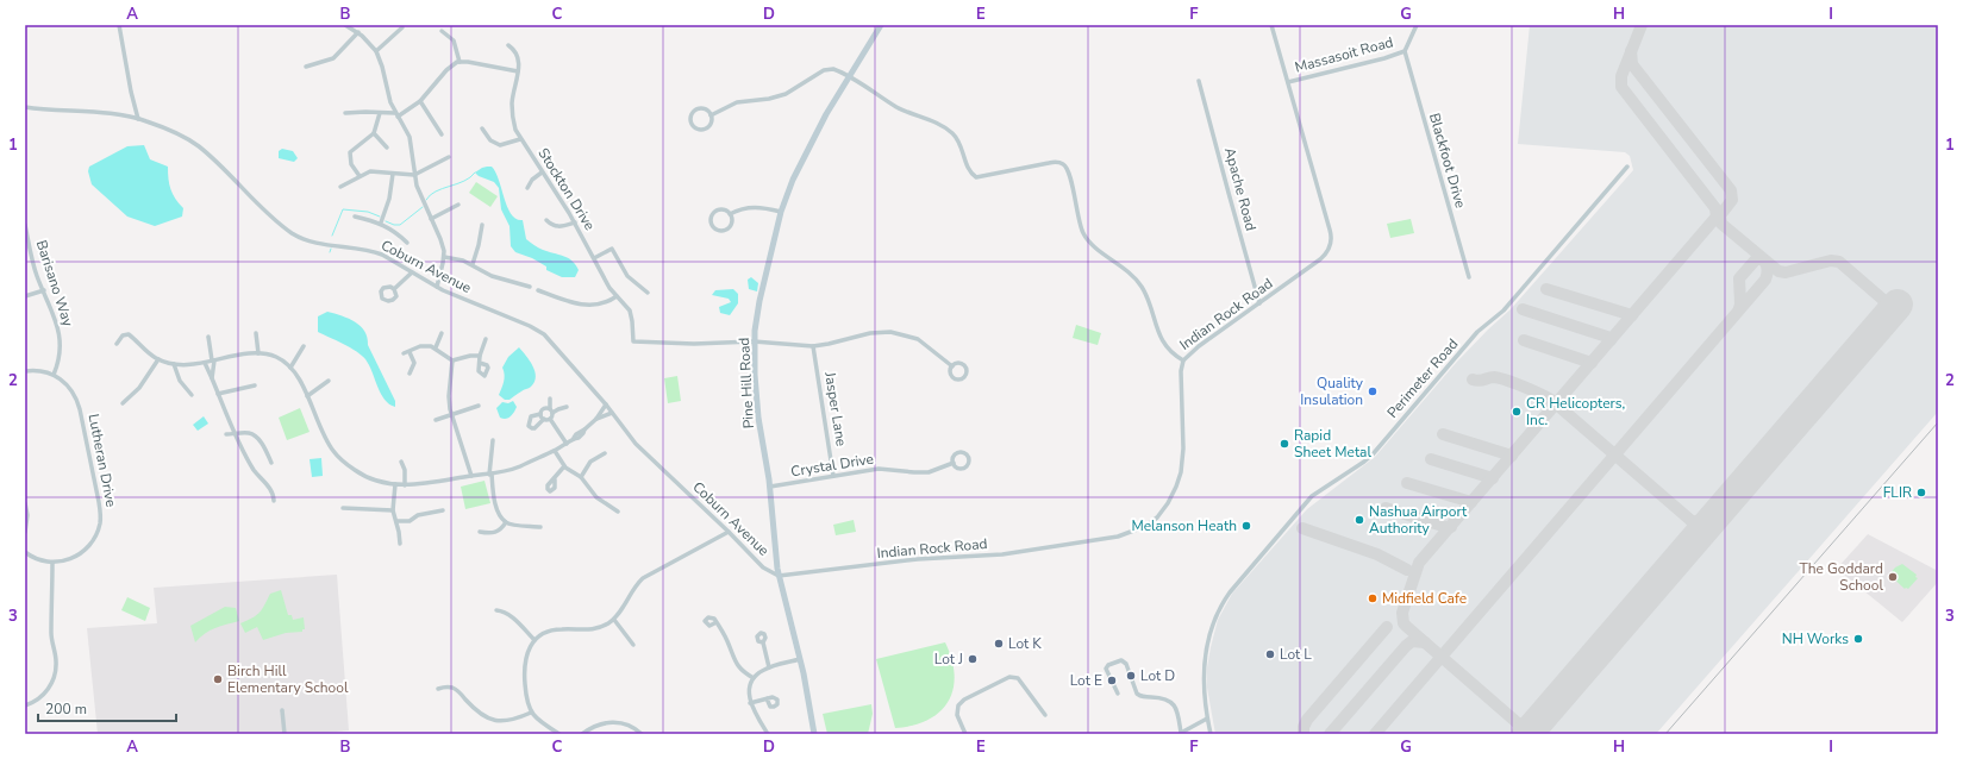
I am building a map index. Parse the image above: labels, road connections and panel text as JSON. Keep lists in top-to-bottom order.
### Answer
{
  "streets": {
    "street": [
      "Massasoit Road",
      "Blackfoot Drive",
      "Stockton Drive",
      "Apache Road",
      "Coburn Avenue",
      "Barisano Way",
      "Indian Rock Road",
      "Perimeter Road",
      "Pine Hill Road",
      "Jasper Lane",
      "Lutheran Drive",
      "Crystal Drive"
    ]
  },
  "crossings": [
    ["Massasoit Road", "Blackfoot Drive"],
    ["Massasoit Road", "Indian Rock Road"],
    ["Stockton Drive", "Pine Hill Road"],
    ["Apache Road", "Indian Rock Road"],
    ["Coburn Avenue", "Indian Rock Road"],
    ["Coburn Avenue", "Pine Hill Road"],
    ["Barisano Way", "Lutheran Drive"],
    ["Indian Rock Road", "Pine Hill Road"],
    ["Pine Hill Road", "Crystal Drive"],
    ["Jasper Lane", "Crystal Drive"]
  ],
  "places": [
    "Quality Insulation",
    "CR Helicopters, Inc.",
    "Rapid Sheet Metal",
    "FLIR",
    "Nashua Airport Authority",
    "Melanson Heath",
    "The Goddard School",
    "Midfield Cafe",
    "NH Works",
    "Lot K",
    "Lot L",
    "Lot J",
    "Lot D",
    "Birch Hill Elementary School",
    "Lot E"
  ],
  "scale_bar": "200 m",
  "grid": {
    "columns": [
      "A",
      "B",
      "C",
      "D",
      "E",
      "F",
      "G",
      "H",
      "I"
    ],
    "rows": ["1", "2", "3"]
  }
}
